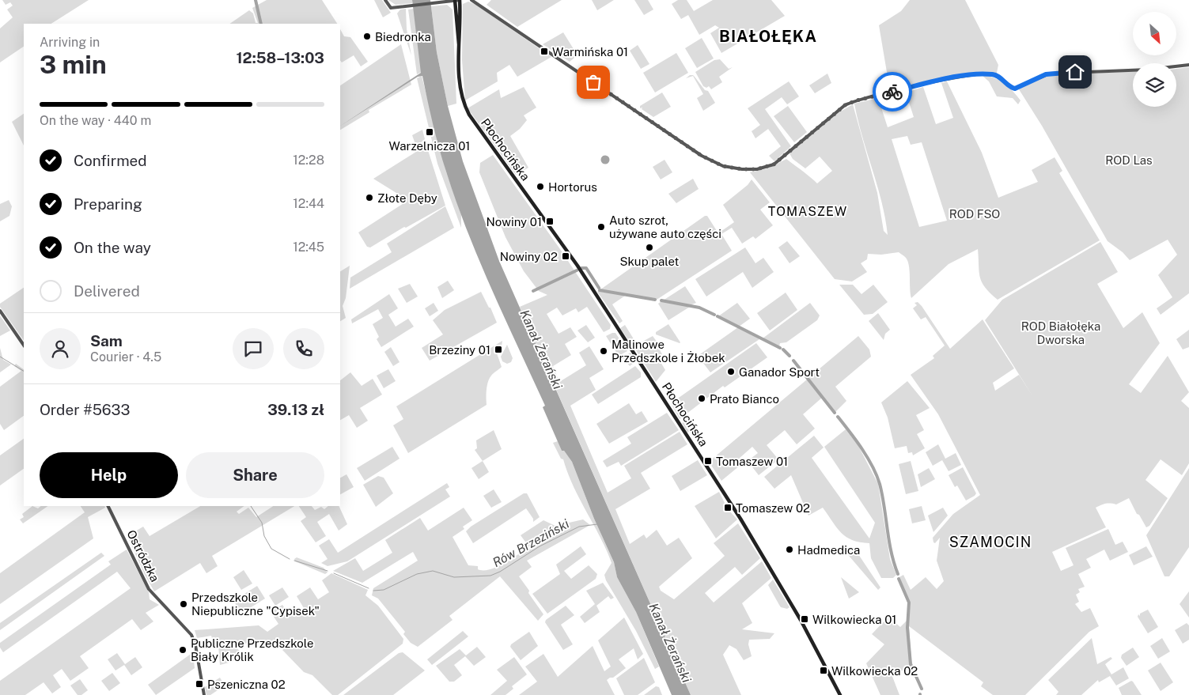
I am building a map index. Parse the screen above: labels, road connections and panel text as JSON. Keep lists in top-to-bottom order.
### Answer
{
  "streets": {
    "main road": ["Płochocińska"],
    "street": ["Ostródzka"]
  },
  "districts": ["BIAŁOŁĘKA", "TOMASZEW", "SZAMOCIN"],
  "water": ["Kanał Żerański", "Rów Brzeziński"],
  "parks": ["ROD Las", "ROD FSO", "ROD Białołęka Dworska"],
  "places": {
    "other": [
      "Biedronka",
      "Hortorus",
      "Złote Dęby",
      "Auto szrot, używane auto części",
      "Skup palet",
      "Malinowe Przedszkole i Żłobek",
      "Ganador Sport",
      "Prato Bianco",
      "Hadmedica",
      "Przedszkole Niepubliczne \"Cypisek\"",
      "Publiczne Przedszkole Biały Królik"
    ],
    "transit": [
      "Warmińska 01",
      "Warzelnicza 01",
      "Nowiny 01",
      "Nowiny 02",
      "Brzeziny 01",
      "Tomaszew 01",
      "Tomaszew 02",
      "Wilkowiecka 01",
      "Wilkowiecka 02",
      "Pszeniczna 02"
    ]
  },
  "north": "bottom right",
  "page": {
    "heading": ["3 min", "Arriving in", "12:58–13:03"],
    "panel": [
      "Sam",
      "Courier · 4.5",
      "Order #5633",
      "39.13 zł"
    ],
    "bar": "On the way · 440 m",
    "list": [
      ["Confirmed", "12:28"],
      ["Preparing", "12:44"],
      ["On the way", "12:45"],
      "Delivered"
    ],
    "buttons": ["Help", "Share"]
  }
}
